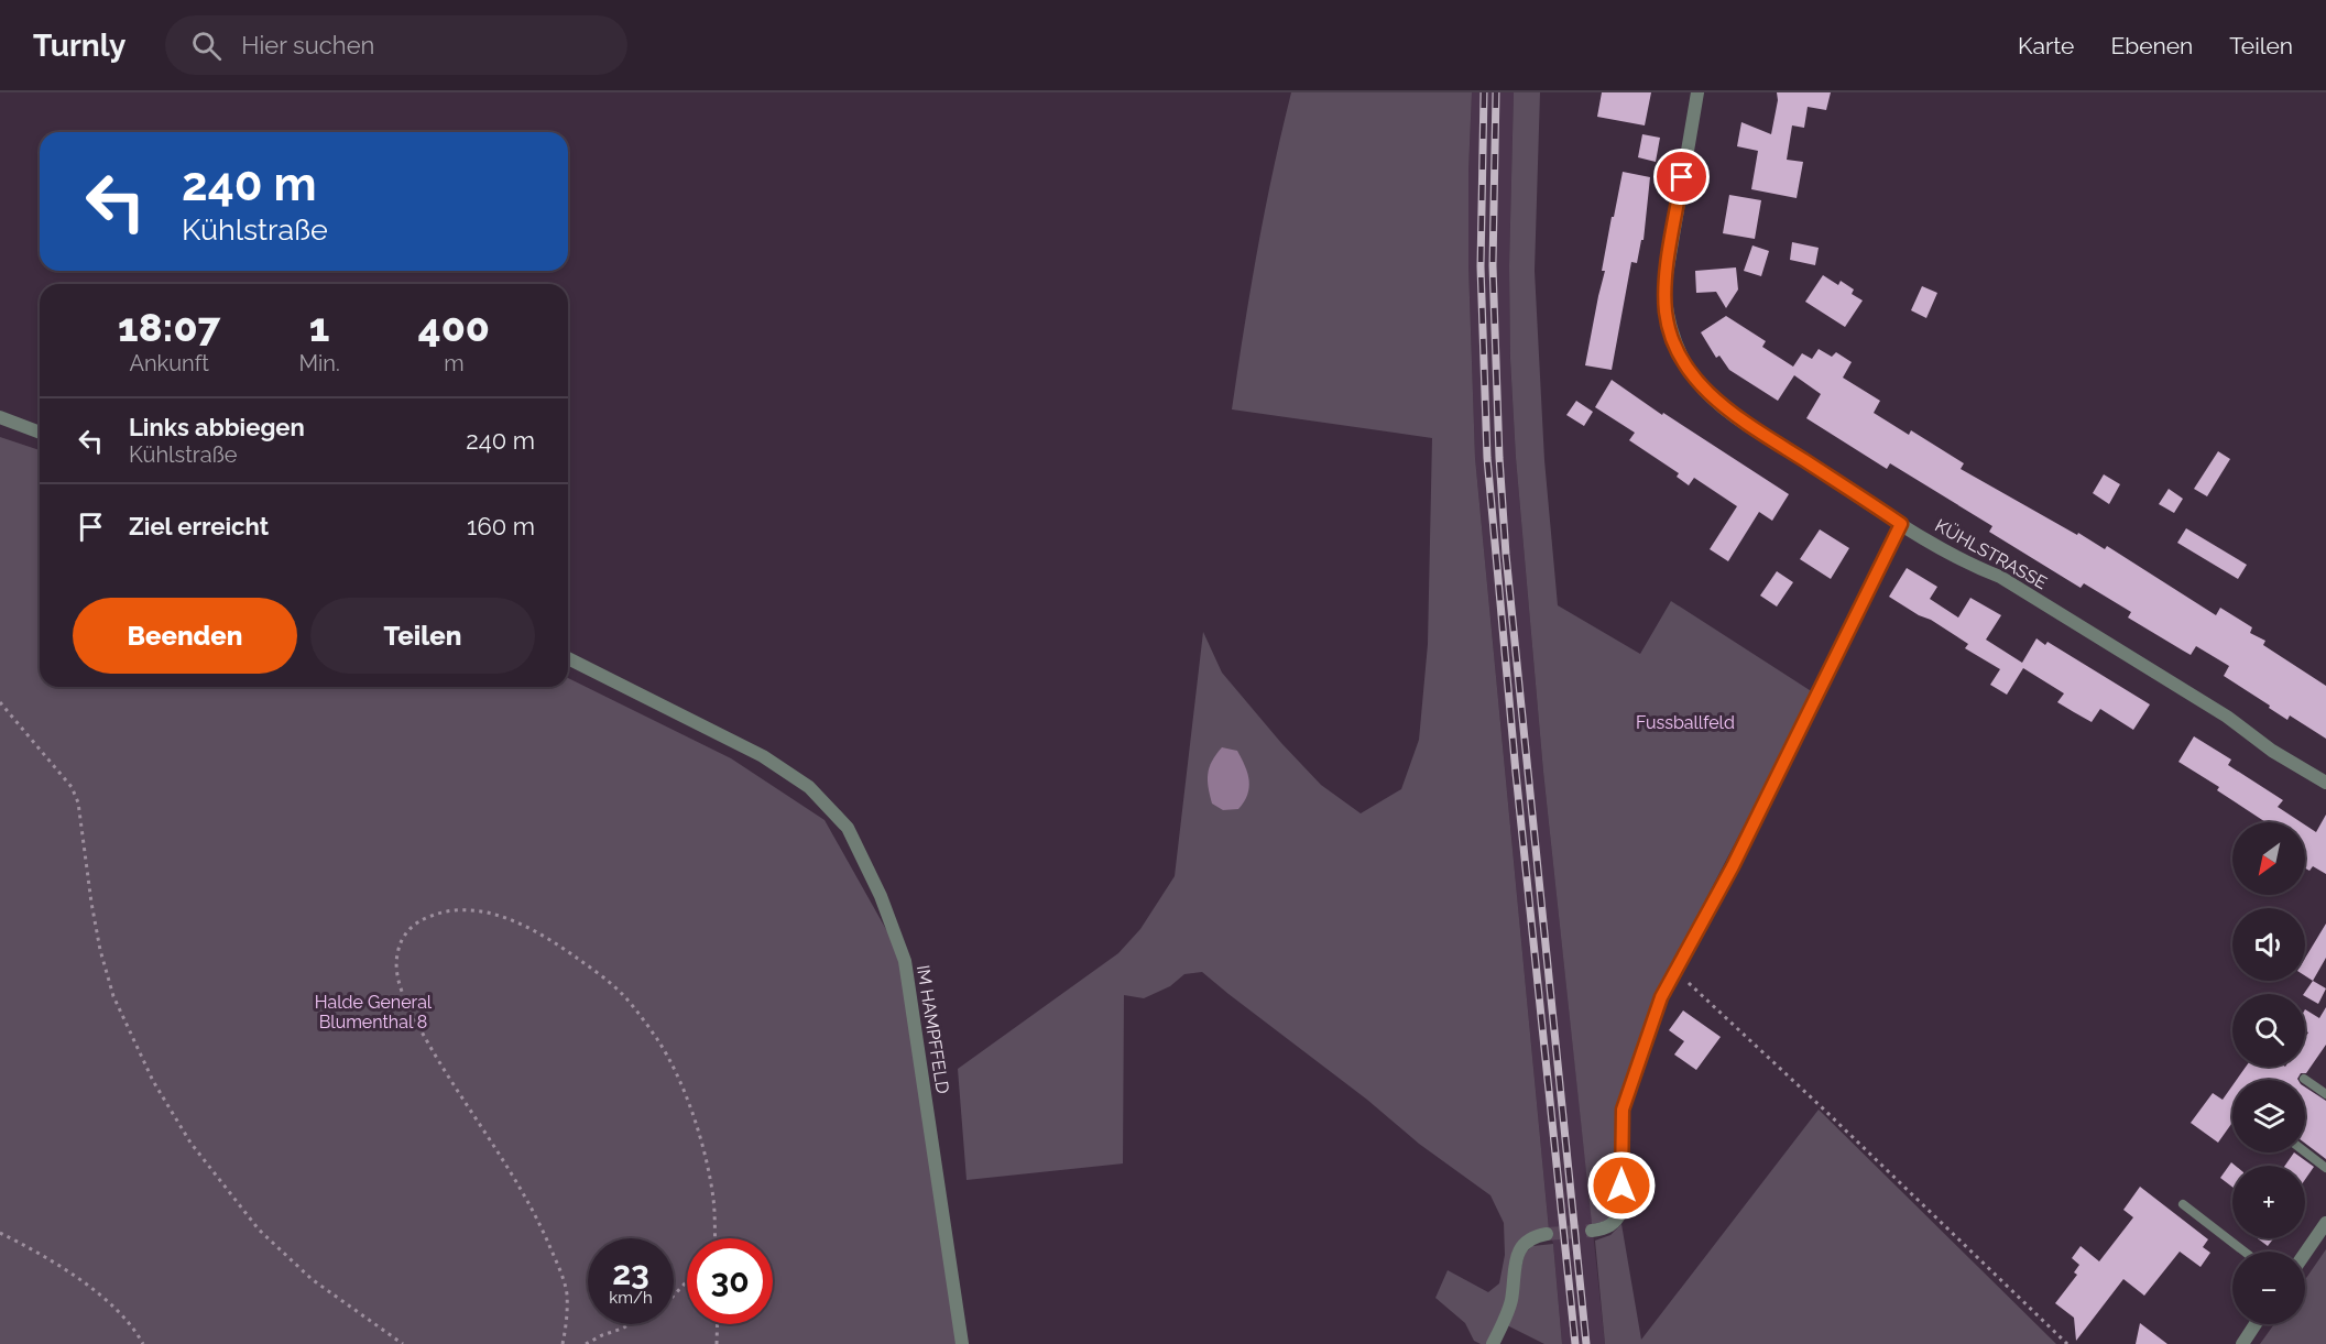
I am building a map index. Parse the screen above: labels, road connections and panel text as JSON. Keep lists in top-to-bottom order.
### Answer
{
  "streets": {
    "street": ["KÜHLSTRASSE", "IM HAMPFFELD"]
  },
  "parks": ["Fussballfeld", "Halde General Blumenthal 8"],
  "north": "bottom left",
  "page": {
    "header": "Turnly",
    "search": "Hier suchen",
    "nav": ["Karte", "Ebenen", "Teilen"],
    "turn": ["240 m", "Kühlstraße"],
    "eta": [
      "18:07",
      "Ankunft",
      "1",
      "Min.",
      "400",
      "m"
    ],
    "list": [
      {
        "name": "Links abbiegen",
        "note": "Kühlstraße",
        "value": "240 m"
      },
      {
        "name": "Ziel erreicht",
        "value": "160 m"
      }
    ],
    "buttons": ["Beenden", "Teilen"],
    "map_buttons": ["+", "−"],
    "speed": "23 km/h",
    "limit": "30"
  }
}
